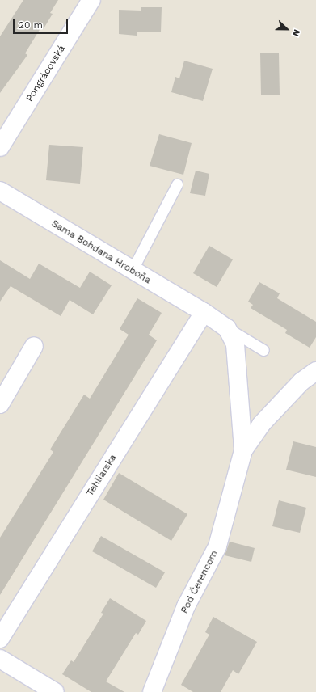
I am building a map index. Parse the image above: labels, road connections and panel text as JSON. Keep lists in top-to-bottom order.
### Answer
{
  "streets": {
    "street": [
      "Pongrácovská",
      "Sama Bohdana Hroboňa",
      "Tehliarska",
      "Pod Čerencom"
    ]
  },
  "crossings": [
    ["Sama Bohdana Hroboňa", "Tehliarska"],
    ["Sama Bohdana Hroboňa", "Pod Čerencom"],
    ["Tehliarska", "Pod Čerencom"]
  ],
  "scale_bar": "20 m",
  "north": "right"
}
